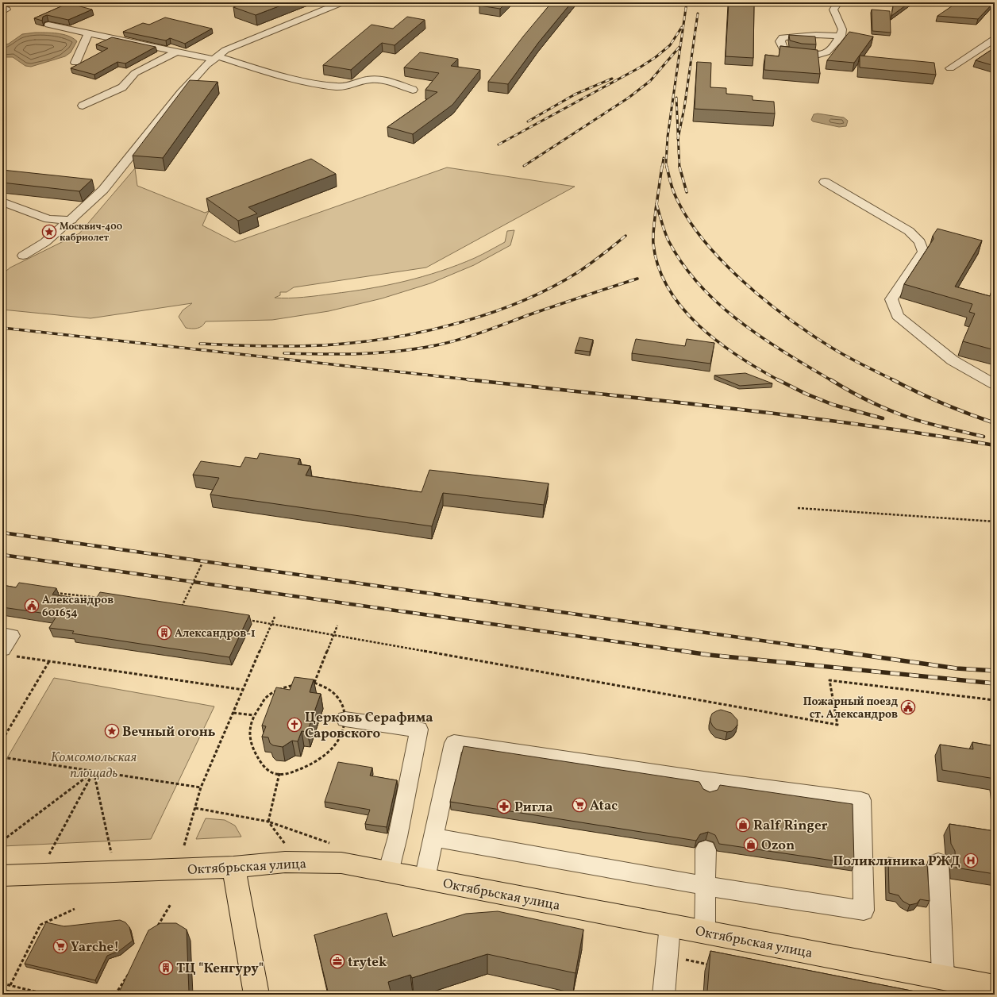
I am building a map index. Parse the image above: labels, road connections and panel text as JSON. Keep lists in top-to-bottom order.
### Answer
{
  "streets": {
    "main road": ["Октябрьская улица"]
  },
  "parks": ["Комсомольская площадь"],
  "places": {
    "place": ["Москвич-400 кабриолет", "Вечный огонь"],
    "public building": ["Александров 601654", "Пожарный поезд ст. Александров"],
    "building": ["Александров-1", "ТЦ \"Кенгуру\""],
    "church": ["Церковь Серафима Саровского"],
    "supermarket": ["Atac", "Yarche!"],
    "pharmacy": ["Ригла"],
    "shop": ["Ralf Ringer", "Ozon"],
    "hospital": ["Поликлиника РЖД"],
    "office": ["trytek"]
  }
}
